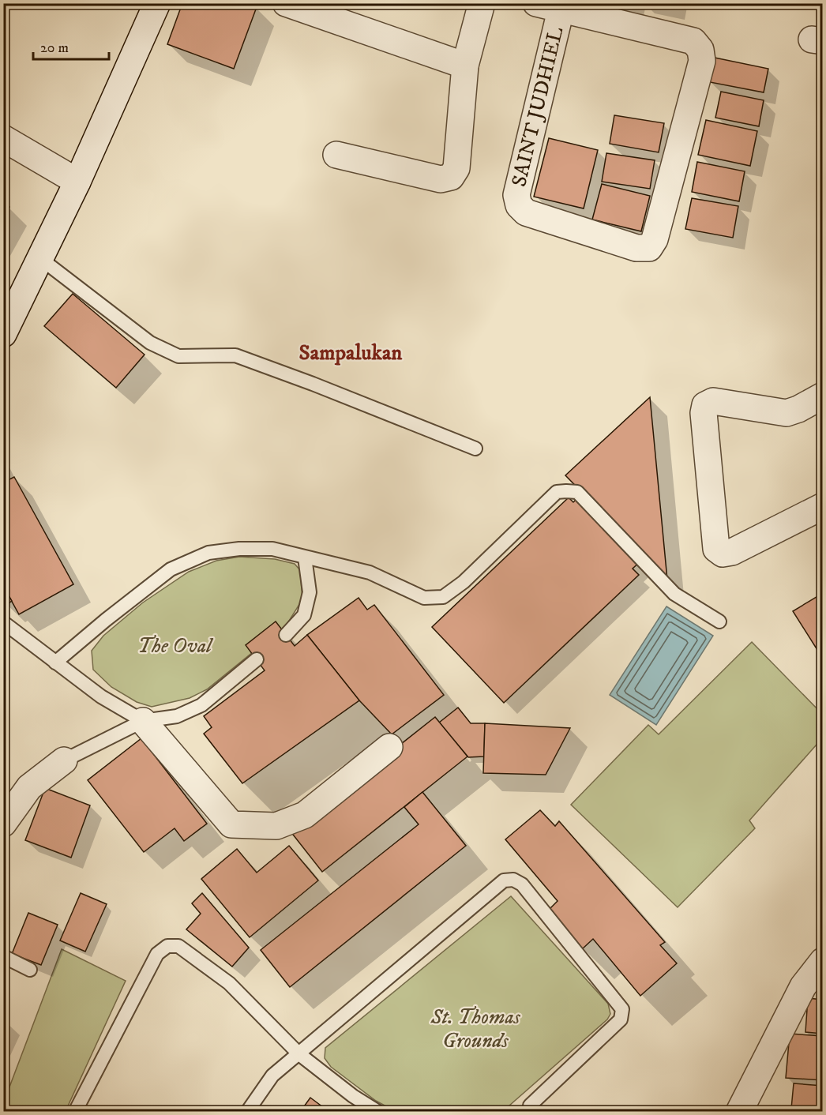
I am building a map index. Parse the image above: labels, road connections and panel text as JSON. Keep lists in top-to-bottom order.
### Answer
{
  "streets": {
    "street": ["SAINT JUDHIEL"]
  },
  "districts": ["Sampalukan"],
  "parks": ["The Oval", "St. Thomas Grounds"],
  "scale_bar": "20 m"
}
